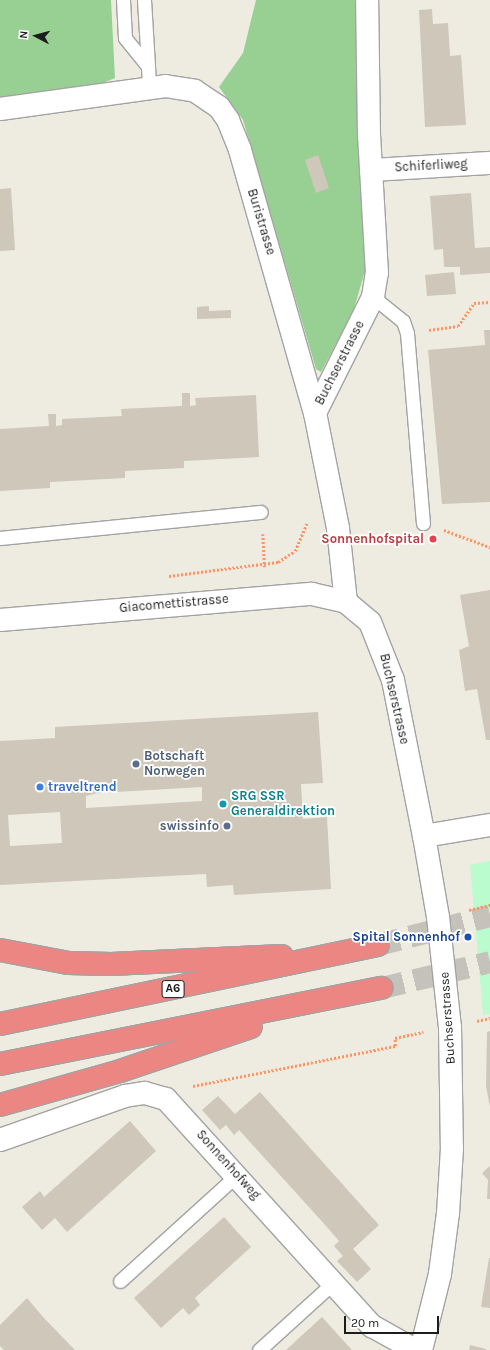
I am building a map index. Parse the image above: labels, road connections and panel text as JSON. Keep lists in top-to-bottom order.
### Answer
{
  "streets": {
    "highway": ["A6"],
    "street": [
      "Schiferliweg",
      "Buristrasse",
      "Buchserstrasse",
      "Giacomettistrasse",
      "Sonnenhofweg"
    ]
  },
  "crossings": [
    ["Schiferliweg", "Buchserstrasse"],
    ["Buristrasse", "Buchserstrasse"],
    ["Buchserstrasse", "Giacomettistrasse"]
  ],
  "places": [
    "Sonnenhofspital",
    "Botschaft Norwegen",
    "traveltrend",
    "SRG SSR Generaldirektion",
    "swissinfo",
    "Spital Sonnenhof"
  ],
  "scale_bar": "20 m",
  "north": "left"
}
